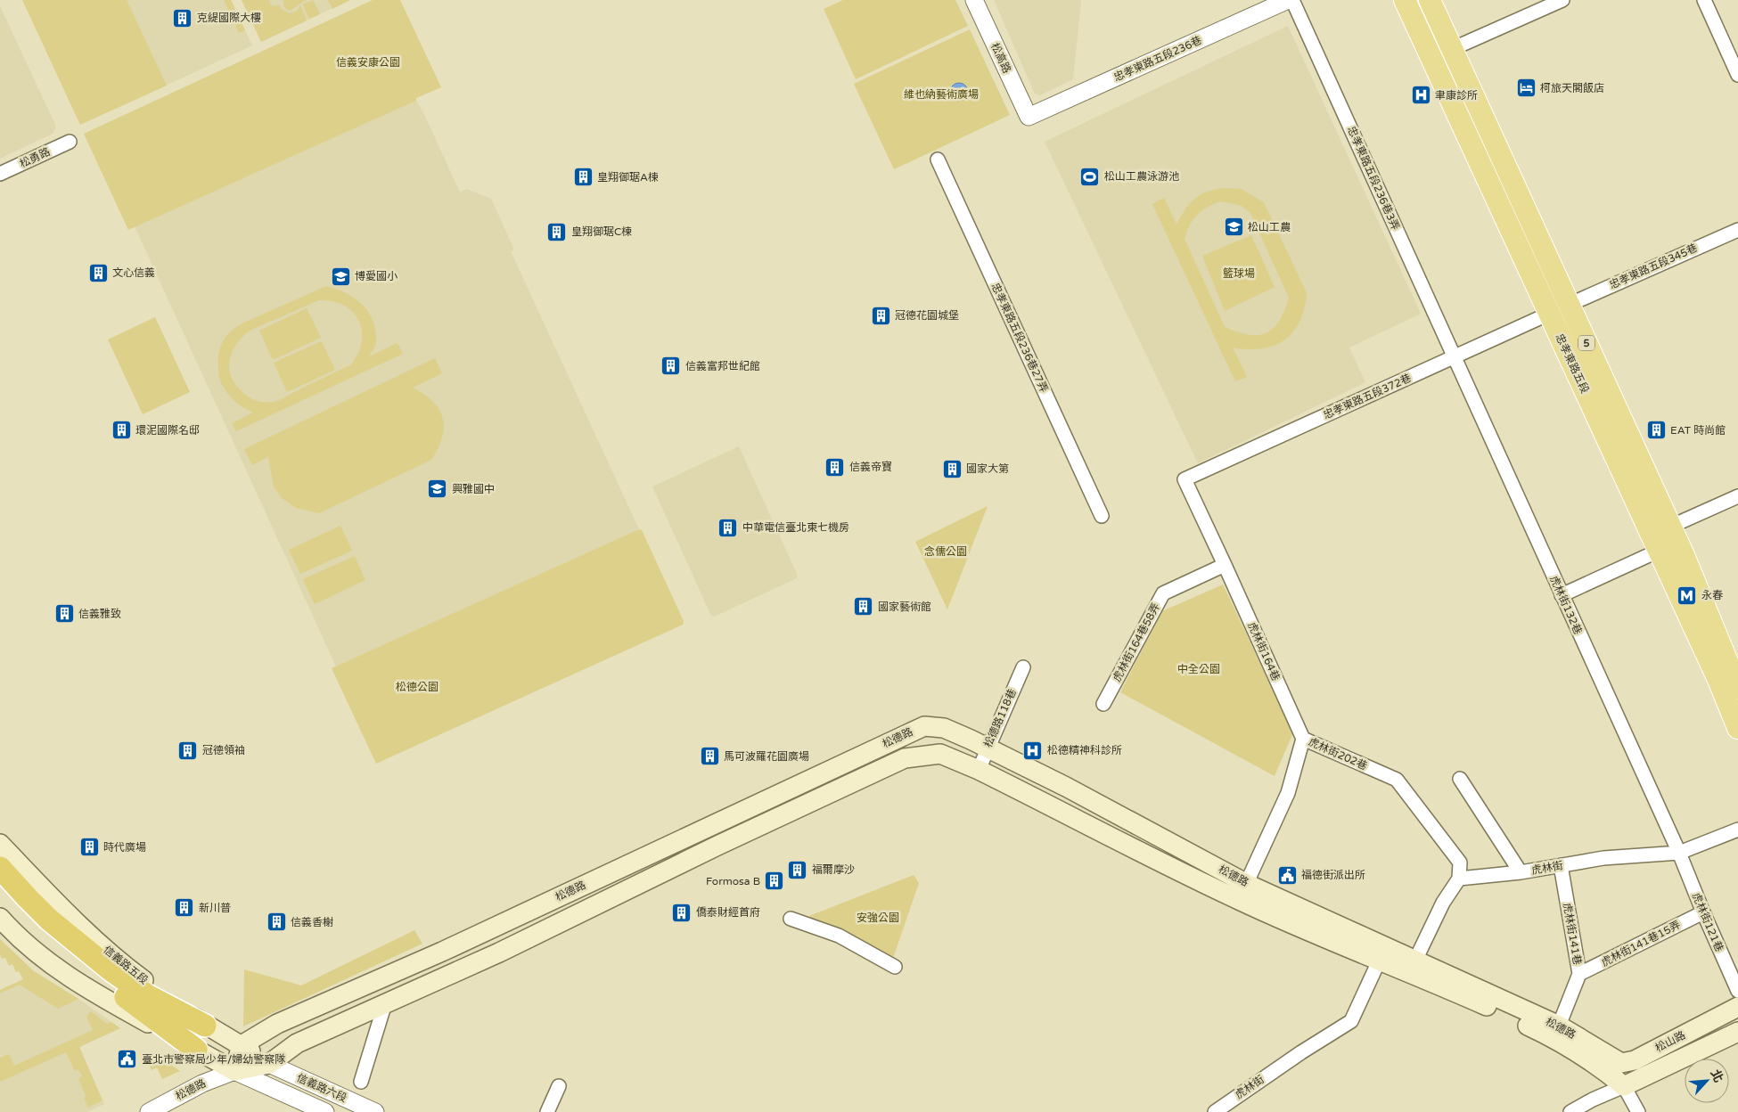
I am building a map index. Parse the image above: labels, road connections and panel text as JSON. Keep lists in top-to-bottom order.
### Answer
{
  "streets": {
    "main road": [
      "5",
      "忠孝東路五段",
      "松德路",
      "信義路五段",
      "松山路"
    ],
    "street": [
      "松高路",
      "忠孝東路五段236巷",
      "松勇路",
      "忠孝東路五段236巷3弄",
      "忠孝東路五段345巷",
      "忠孝東路五段236巷27弄",
      "忠孝東路五段372巷",
      "虎林街132巷",
      "虎林街164巷58弄",
      "虎林街164巷",
      "松德路118巷",
      "虎林街202巷",
      "虎林街",
      "虎林街121巷",
      "虎林街141巷",
      "虎林街141巷15弄",
      "信義路六段"
    ]
  },
  "crossings": [
    ["松高路", "忠孝東路五段236巷"],
    ["忠孝東路五段236巷3弄", "忠孝東路五段372巷"],
    ["忠孝東路五段236巷3弄", "虎林街132巷"],
    ["忠孝東路五段345巷", "忠孝東路五段"],
    ["忠孝東路五段", "忠孝東路五段372巷"],
    ["忠孝東路五段372巷", "虎林街132巷"],
    ["忠孝東路五段372巷", "虎林街164巷"],
    ["虎林街132巷", "虎林街"],
    ["虎林街132巷", "虎林街121巷"],
    ["虎林街164巷58弄", "虎林街164巷"],
    ["虎林街164巷", "虎林街202巷"],
    ["松德路118巷", "松德路"],
    ["松德路", "虎林街202巷"],
    ["松德路", "虎林街"],
    ["松德路", "虎林街141巷"],
    ["松德路", "信義路五段"],
    ["松德路", "松山路"],
    ["松德路", "信義路六段"],
    ["虎林街202巷", "虎林街"],
    ["虎林街", "虎林街121巷"],
    ["虎林街", "虎林街141巷"],
    ["虎林街121巷", "虎林街141巷15弄"],
    ["虎林街141巷", "虎林街141巷15弄"],
    ["信義路五段", "信義路六段"]
  ],
  "parks": [
    "信義安康公園",
    "維也納藝術廣場",
    "籃球場",
    "念儒公園",
    "中全公園",
    "松德公園",
    "安強公園"
  ],
  "places": {
    "building": [
      "克緹國際大樓",
      "皇翔御琚A棟",
      "皇翔御琚C棟",
      "文心信義",
      "冠德花園城堡",
      "信義富邦世紀館",
      "環泥國際名邸",
      "EAT 時尚館",
      "信義帝寶",
      "國家大第",
      "中華電信臺北東七機房",
      "國家藝術館",
      "信義雅致",
      "冠德領袖",
      "馬可波羅花園廣場",
      "時代廣場",
      "福爾摩沙",
      "Formosa B",
      "新川普",
      "僑泰財經首府",
      "信義香榭"
    ],
    "hotel": ["柯旅天閣飯店"],
    "hospital": ["聿康診所", "松德精神科診所"],
    "sports": ["松山工農泳游池"],
    "school or university": ["松山工農", "博愛國小", "興雅國中"],
    "metro station": ["永春"],
    "public building": ["福德街派出所", "臺北市警察局少年/婦幼警察隊"]
  },
  "north": "top right"
}
